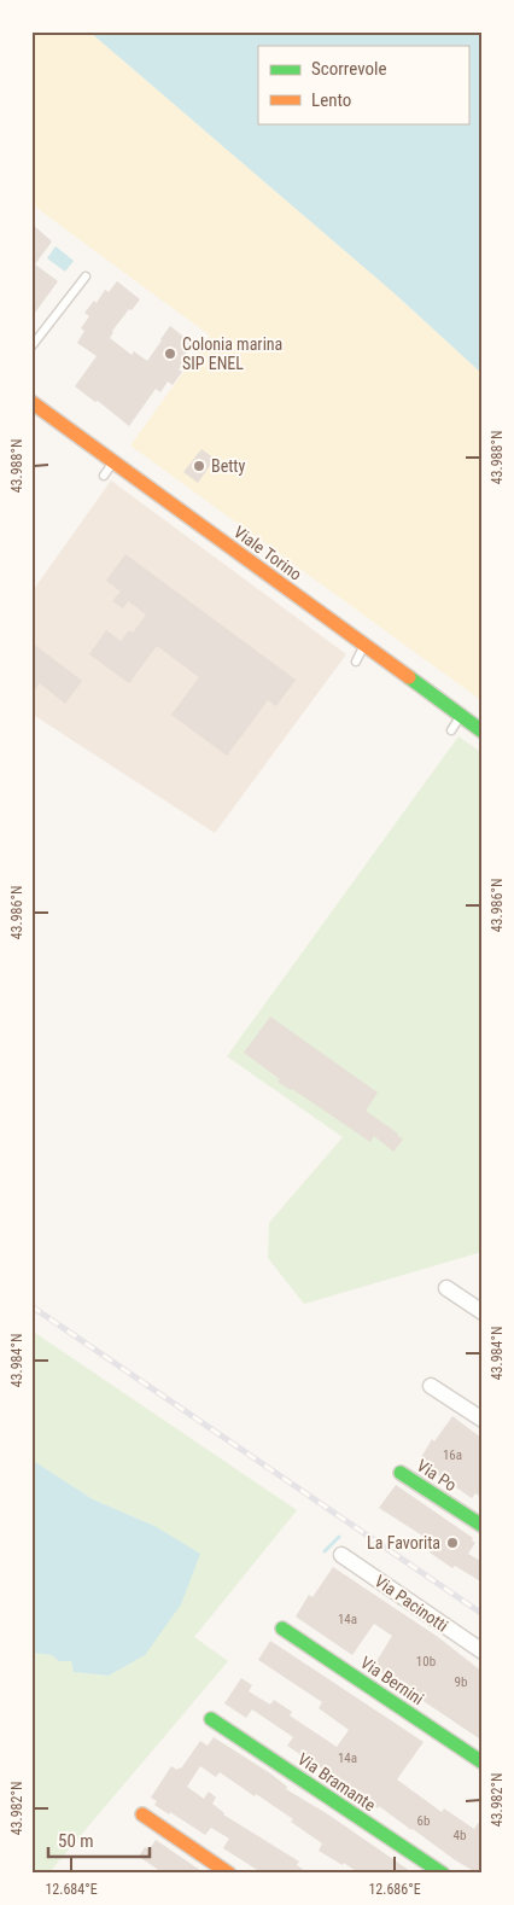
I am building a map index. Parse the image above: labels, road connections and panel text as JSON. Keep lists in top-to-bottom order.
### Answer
{
  "streets": {
    "street": [
      "Viale Torino",
      "Via Po",
      "Via Pacinotti",
      "Via Bernini",
      "Via Bramante"
    ]
  },
  "places": ["Colonia marina SIP ENEL", "Betty", "La Favorita"],
  "house_numbers": [
    "16a",
    "14a",
    "10b",
    "9b",
    "14a",
    "6b",
    "4b"
  ],
  "legend": ["Scorrevole", "Lento"],
  "scale_bar": "50 m",
  "coordinates": [
    "43.988°N",
    "43.986°N",
    "43.984°N",
    "43.982°N",
    "12.684°E",
    "12.686°E"
  ]
}
